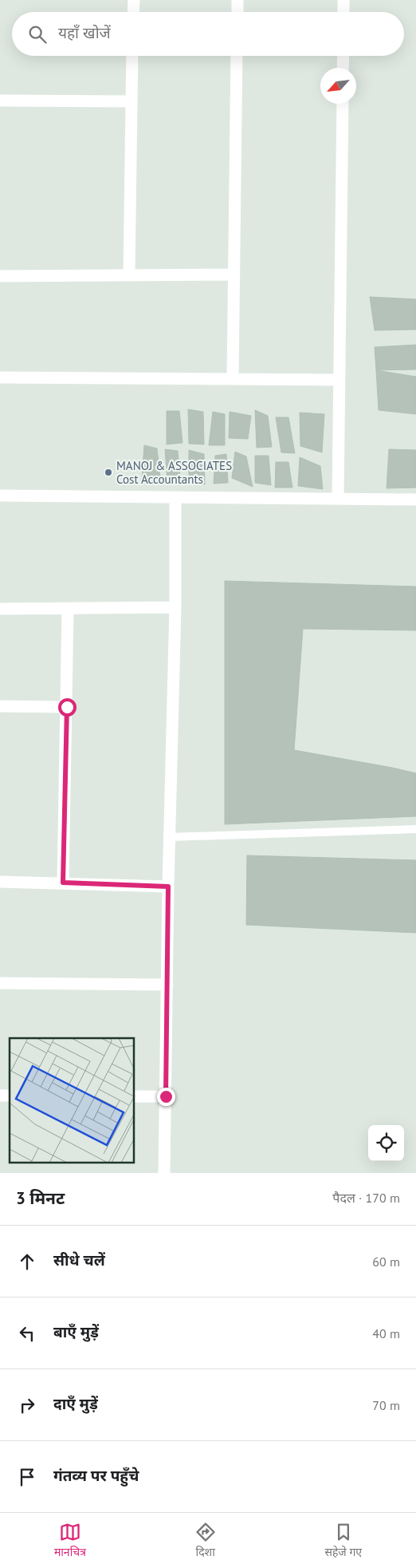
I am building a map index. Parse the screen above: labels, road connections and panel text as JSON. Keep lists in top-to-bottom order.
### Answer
{
  "places": ["MANOJ & ASSOCIATES Cost Accountants"],
  "north": "bottom left",
  "page": {
    "search": "यहाँ खोजें",
    "heading": ["3 मिनट", "पैदल · 170 m"],
    "list": [
      ["सीधे चलें", "60 m"],
      ["बाएँ मुड़ें", "40 m"],
      ["दाएँ मुड़ें", "70 m"],
      "गंतव्य पर पहुँचे"
    ],
    "nav": ["मानचित्र", "दिशा", "सहेजे गए"]
  }
}
